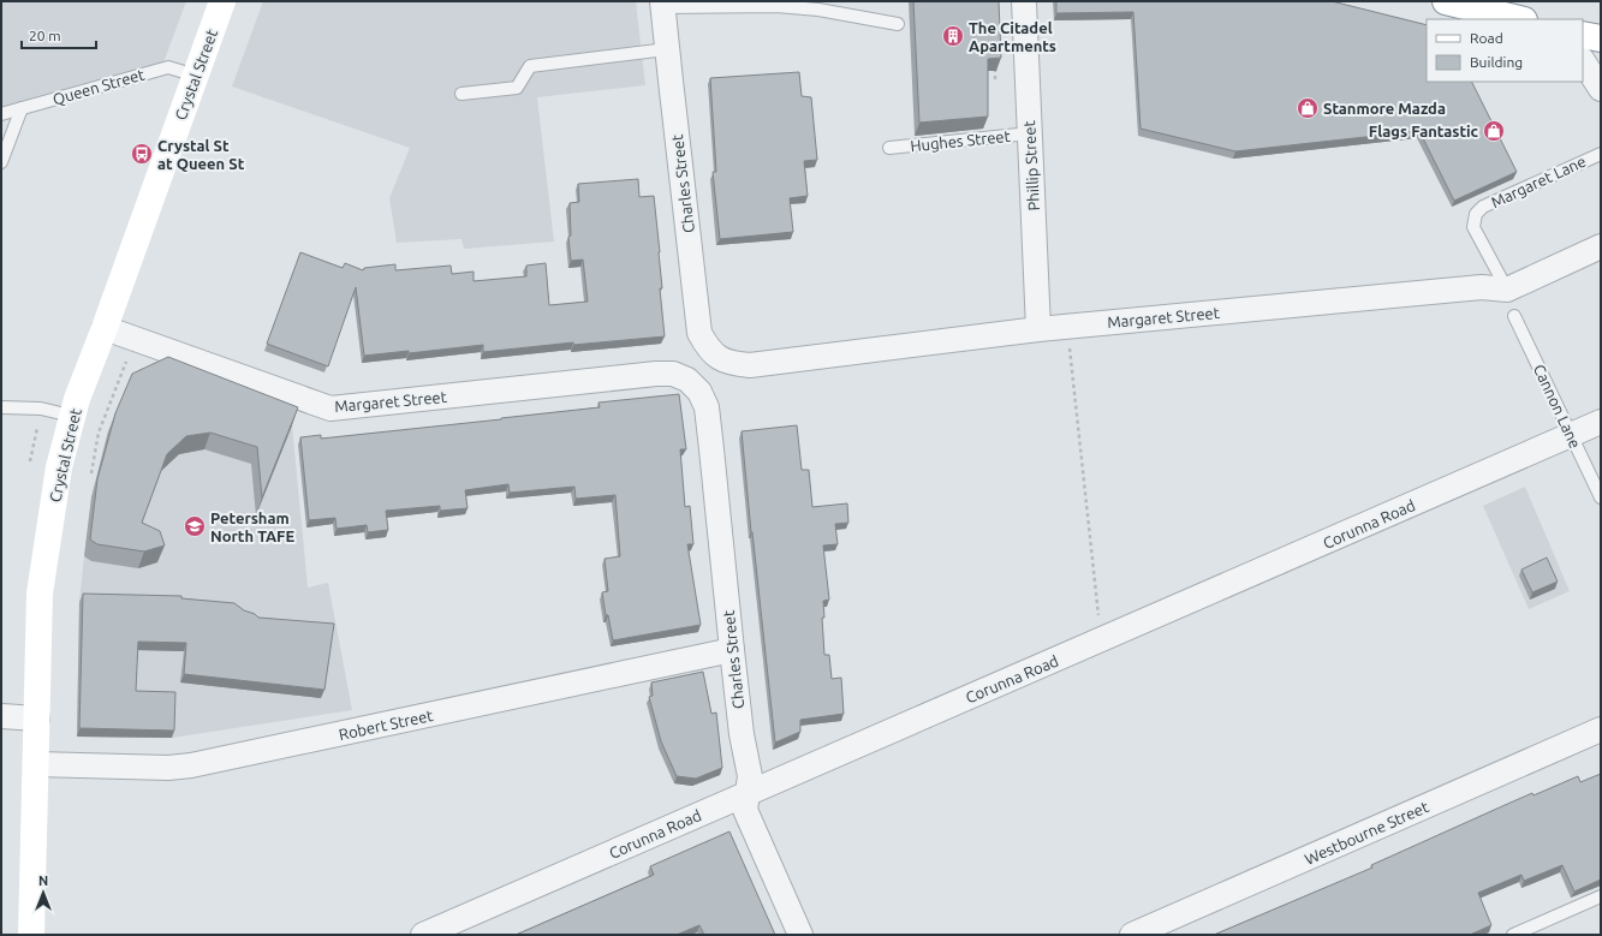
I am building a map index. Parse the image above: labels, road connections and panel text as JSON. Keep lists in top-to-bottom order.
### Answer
{
  "streets": {
    "main road": ["Crystal Street"],
    "street": [
      "Phillip Street",
      "Charles Street",
      "Margaret Street",
      "Corunna Road",
      "Robert Street",
      "Westbourne Street"
    ],
    "lane": [
      "Queen Street",
      "Hughes Street",
      "Margaret Lane",
      "Cannon Lane"
    ]
  },
  "crossings": [
    ["Crystal Street", "Queen Street"],
    ["Crystal Street", "Margaret Street"],
    ["Crystal Street", "Robert Street"],
    ["Hughes Street", "Phillip Street"],
    ["Phillip Street", "Margaret Street"],
    ["Margaret Lane", "Margaret Street"],
    ["Charles Street", "Margaret Street"],
    ["Charles Street", "Corunna Road"],
    ["Charles Street", "Robert Street"],
    ["Cannon Lane", "Corunna Road"]
  ],
  "places": {
    "building": ["The Citadel Apartments"],
    "shop": ["Stanmore Mazda", "Flags Fantastic"],
    "bus stop": ["Crystal St at Queen St"],
    "school or university": ["Petersham North TAFE"]
  },
  "legend": ["Road", "Building"],
  "scale_bar": "20 m",
  "north": "top"
}
